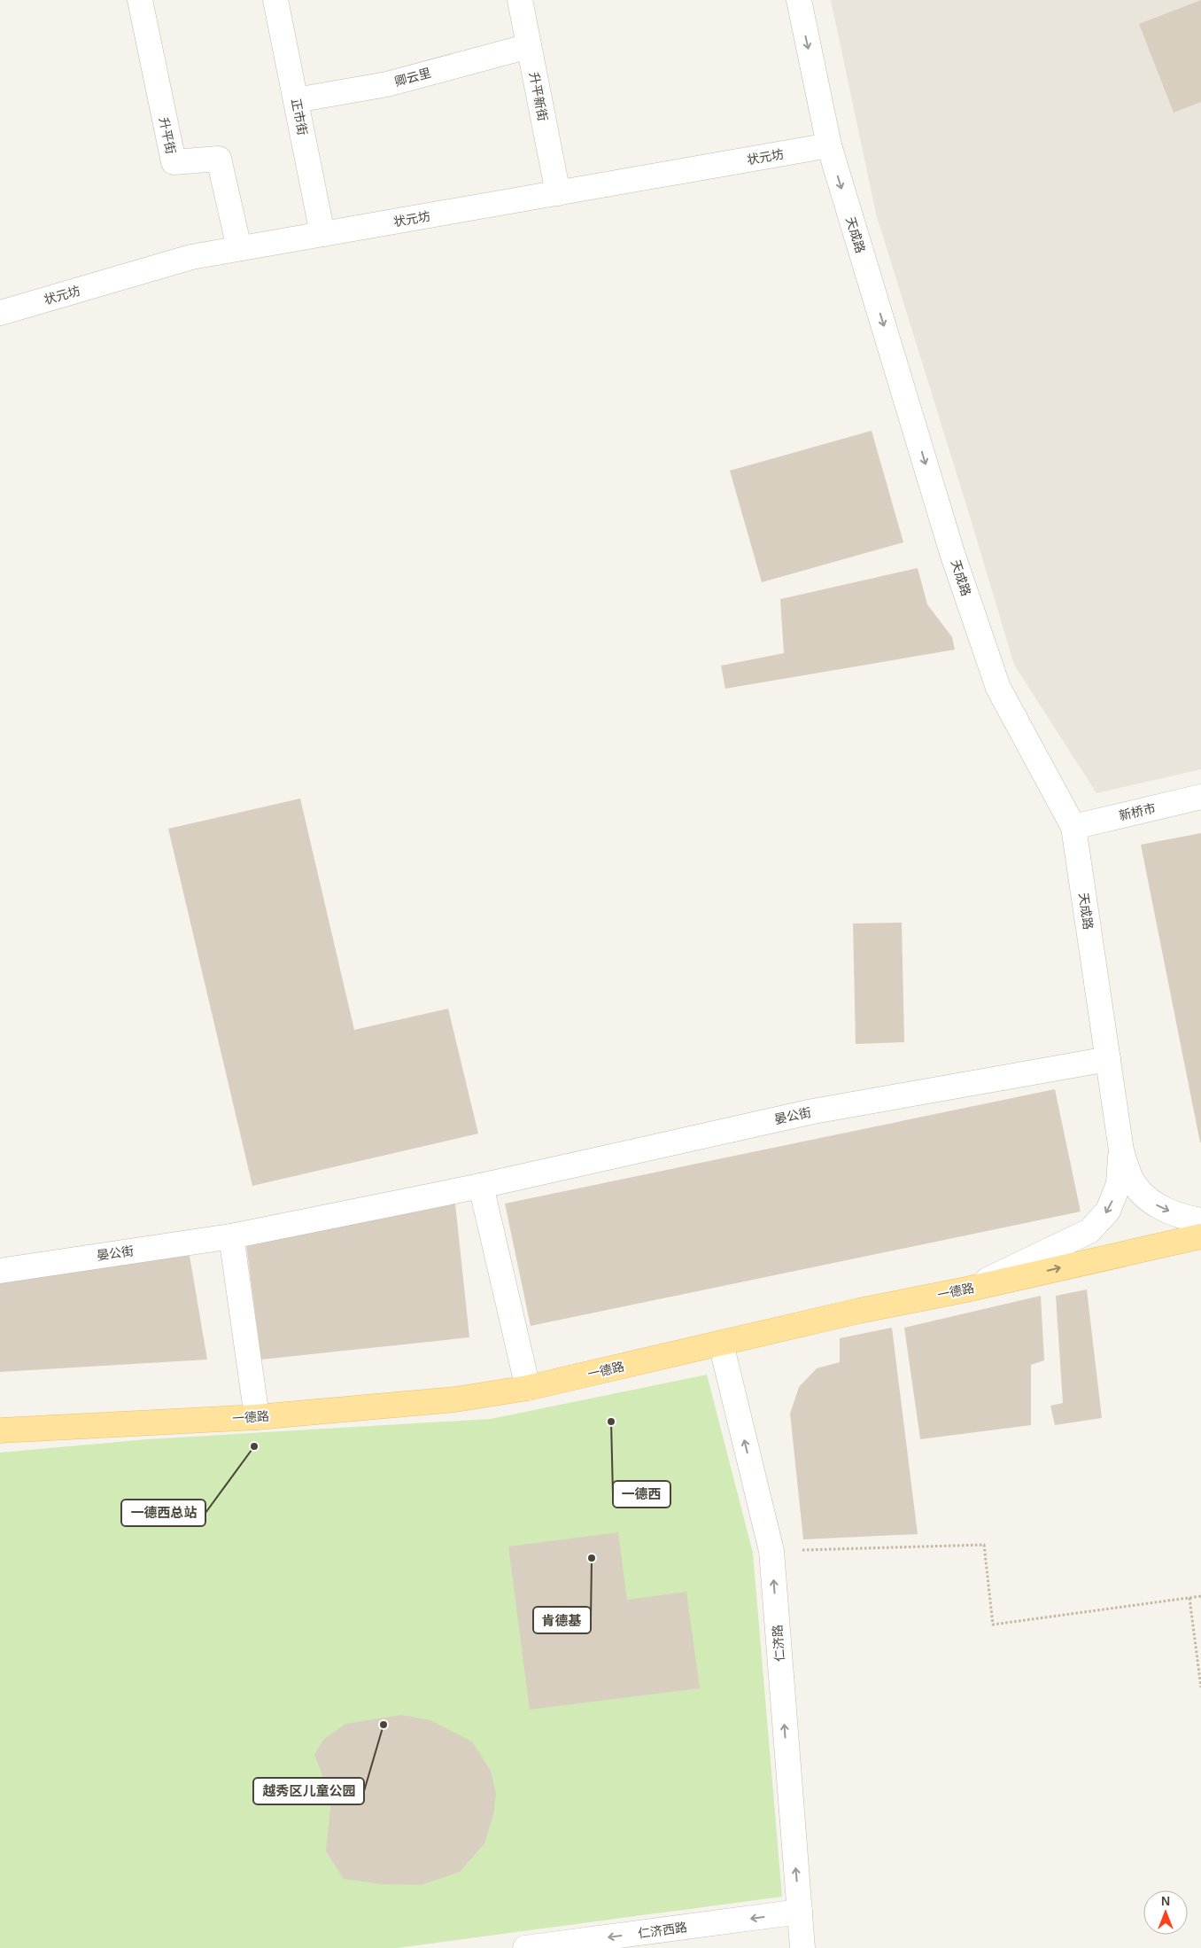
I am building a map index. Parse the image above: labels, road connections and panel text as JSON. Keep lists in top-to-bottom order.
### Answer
{
  "streets": {
    "main road": ["一德路"],
    "street": [
      "卿云里",
      "升平新街",
      "正市街",
      "升平街",
      "状元坊",
      "天成路",
      "新桥市",
      "晏公街",
      "仁济路",
      "仁济西路"
    ]
  },
  "crossings": [
    ["卿云里", "升平新街"],
    ["卿云里", "正市街"],
    ["升平新街", "状元坊"],
    ["正市街", "状元坊"],
    ["升平街", "状元坊"],
    ["状元坊", "天成路"],
    ["天成路", "新桥市"],
    ["天成路", "晏公街"],
    ["一德路", "仁济路"],
    ["仁济路", "仁济西路"]
  ],
  "one_way": ["天成路", "仁济路", "仁济西路"],
  "places": [
    "一德西",
    "一德西总站",
    "肯德基",
    "越秀区儿童公园"
  ],
  "north": "top"
}
